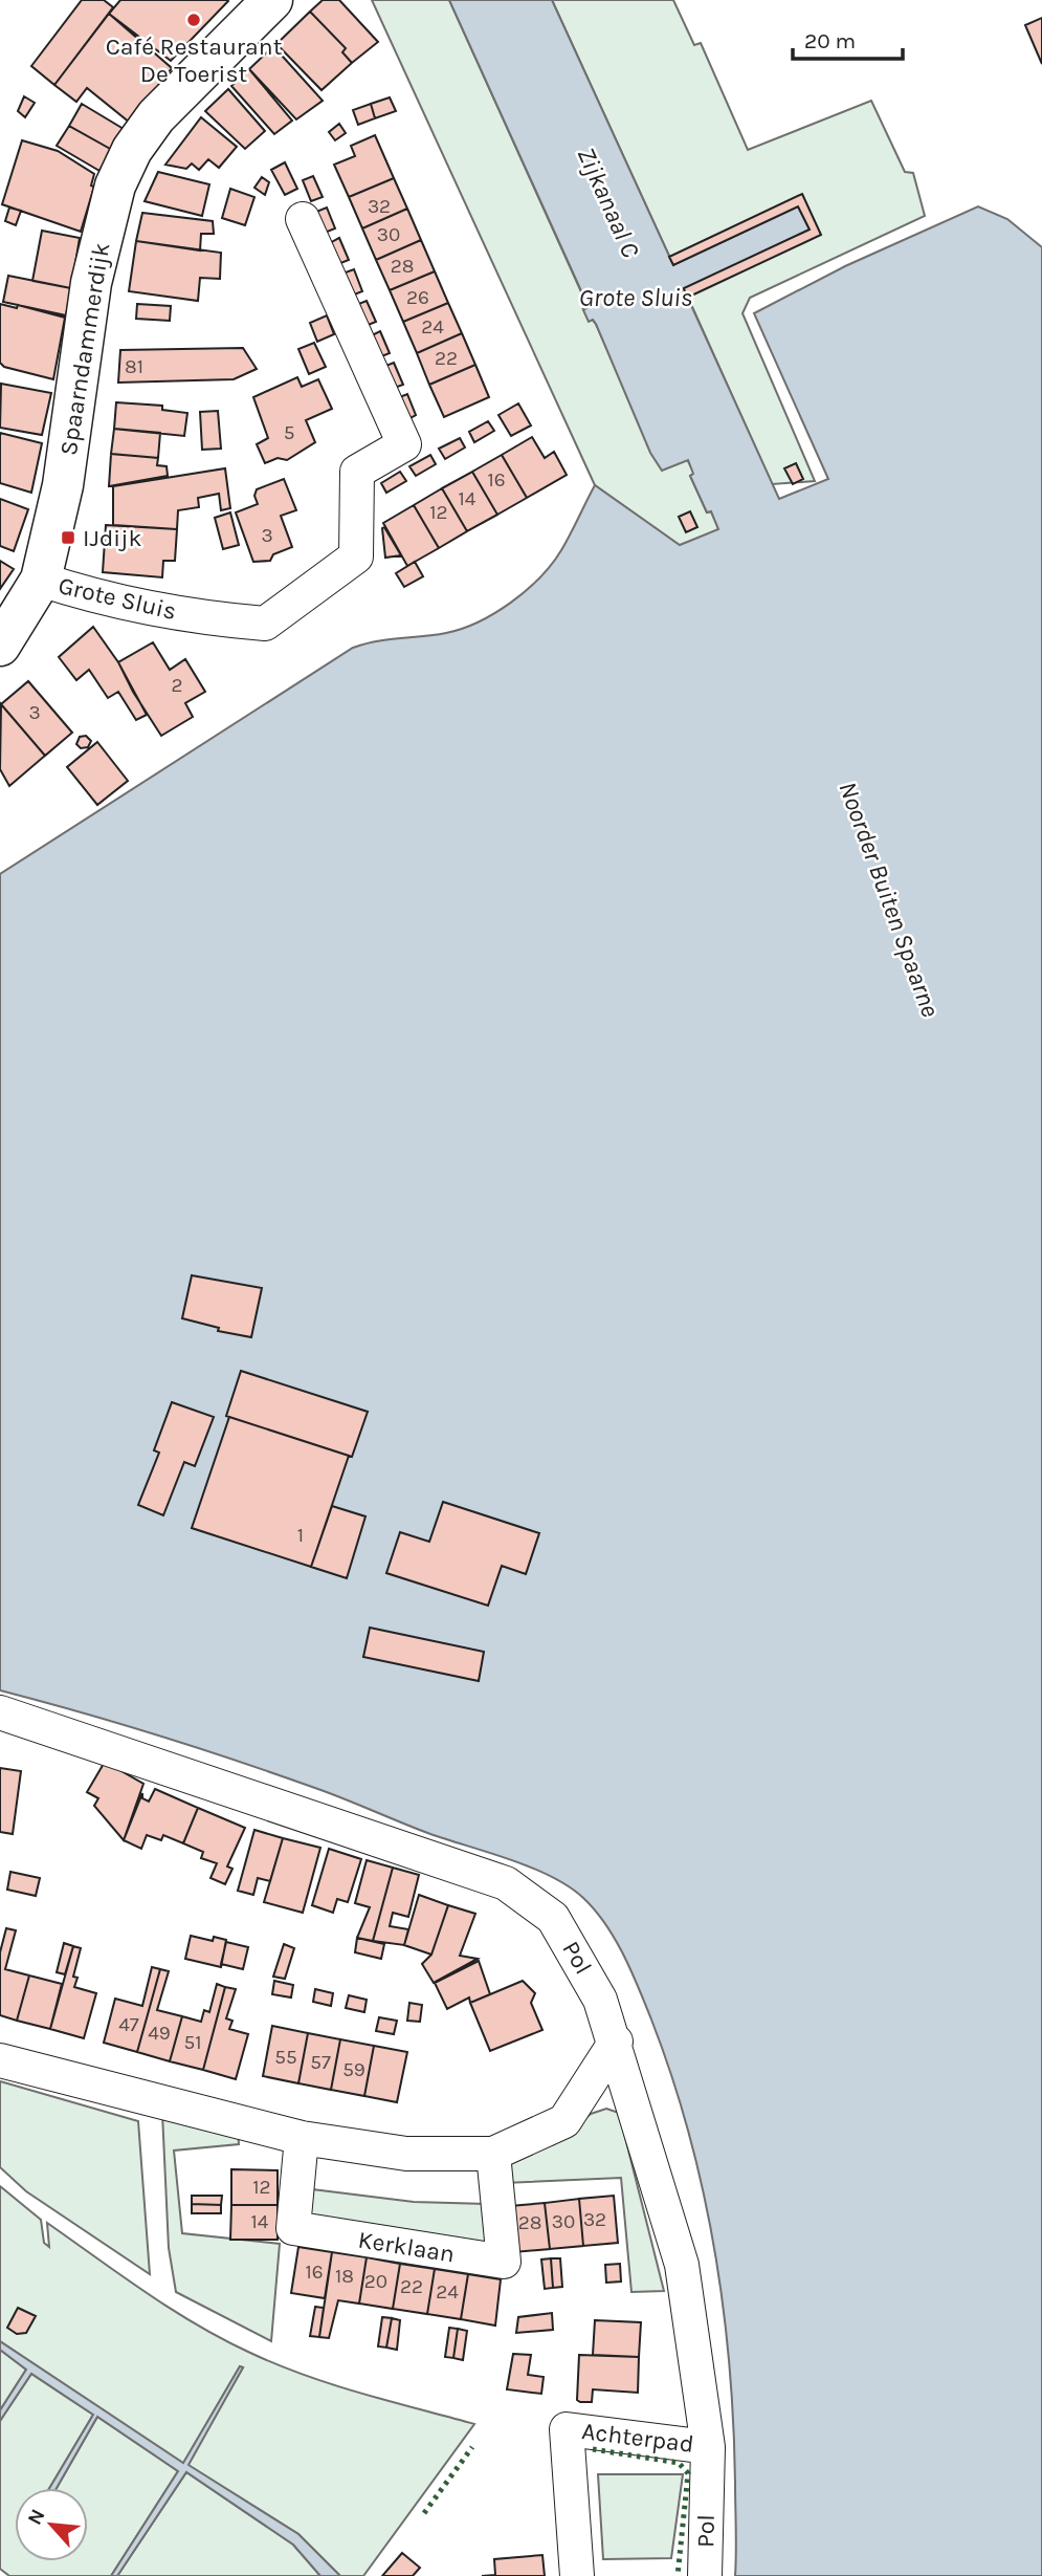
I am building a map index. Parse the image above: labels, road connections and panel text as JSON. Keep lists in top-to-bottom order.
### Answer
{
  "streets": {
    "street": [
      "Spaarndammerdijk",
      "Grote Sluis",
      "Pol",
      "Kerklaan",
      "Achterpad"
    ]
  },
  "crossings": [
    ["Spaarndammerdijk", "Grote Sluis"],
    ["Pol", "Achterpad"]
  ],
  "water": ["Zijkanaal C", "Grote Sluis", "Noorder Buiten Spaarne"],
  "places": {
    "other": ["Café Restaurant De Toerist"],
    "transit": ["IJdijk"]
  },
  "house_numbers": [
    "32",
    "30",
    "28",
    "26",
    "24",
    "22",
    "81",
    "5",
    "16",
    "14",
    "12",
    "3",
    "2",
    "3",
    "1",
    "47",
    "49",
    "51",
    "55",
    "57",
    "59",
    "12",
    "32",
    "14",
    "30",
    "28",
    "16",
    "18",
    "20",
    "22",
    "24"
  ],
  "scale_bar": "20 m",
  "north": "top left"
}
